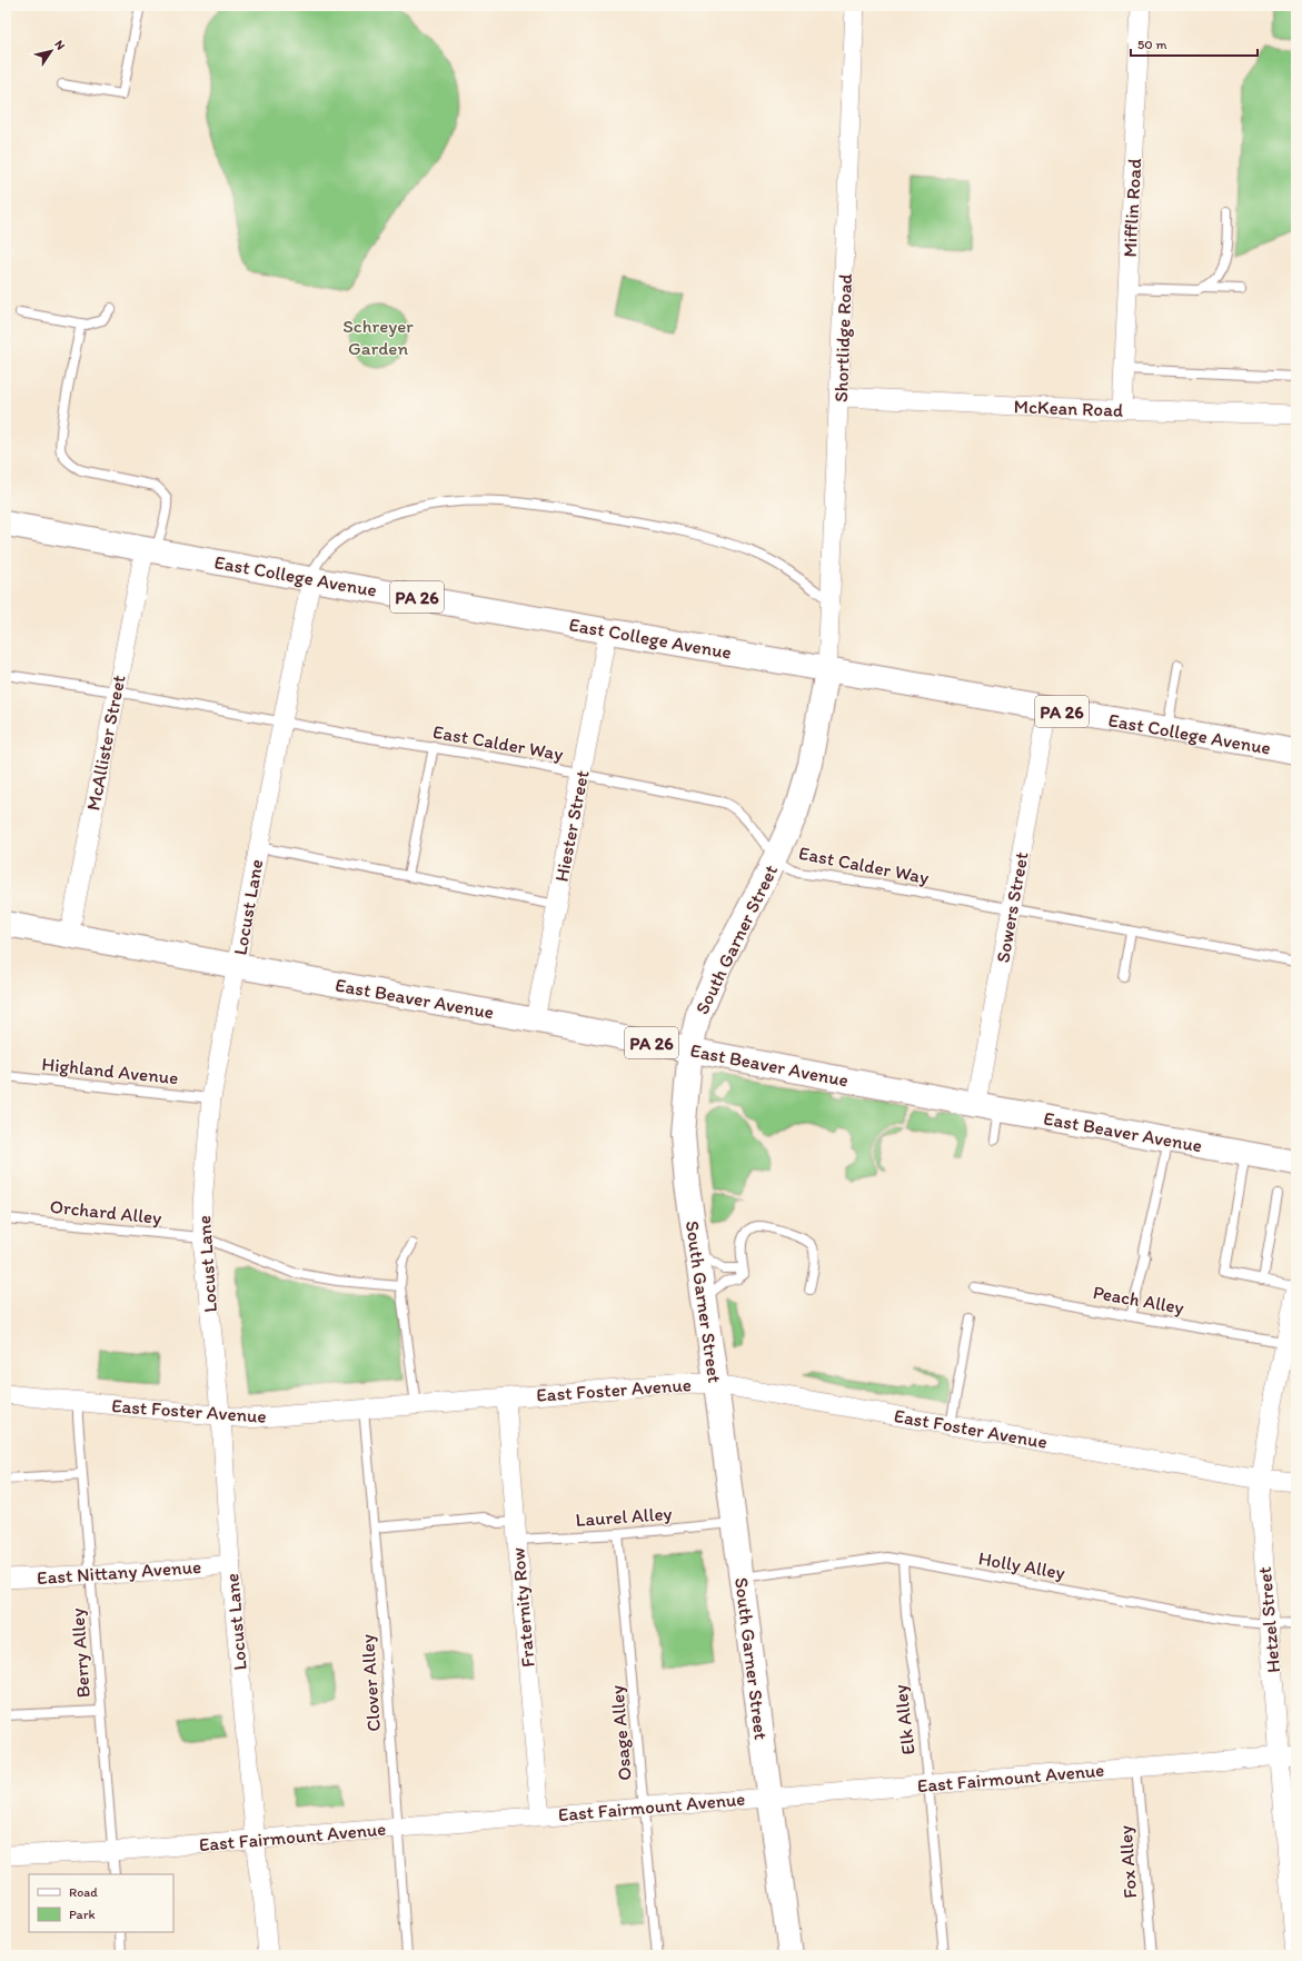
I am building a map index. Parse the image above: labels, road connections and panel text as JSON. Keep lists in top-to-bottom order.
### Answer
{
  "streets": {
    "main road": [
      "East College Avenue",
      "PA 26",
      "South Garner Street",
      "East Beaver Avenue"
    ],
    "street": [
      "Mifflin Road",
      "Shortlidge Road",
      "McKean Road",
      "McAllister Street",
      "Hiester Street",
      "Locust Lane",
      "Sowers Street",
      "East Foster Avenue",
      "East Nittany Avenue",
      "Fraternity Row",
      "Hetzel Street",
      "East Fairmount Avenue"
    ],
    "lane": [
      "East Calder Way",
      "Highland Avenue",
      "Orchard Alley",
      "Peach Alley",
      "Laurel Alley",
      "Holly Alley",
      "Berry Alley",
      "Clover Alley",
      "Elk Alley",
      "Osage Alley",
      "Fox Alley"
    ]
  },
  "crossings": [
    ["Mifflin Road", "McKean Road"],
    ["Shortlidge Road", "McKean Road"],
    ["Shortlidge Road", "East College Avenue"],
    ["Shortlidge Road", "South Garner Street"],
    ["East College Avenue", "McAllister Street"],
    ["East College Avenue", "Hiester Street"],
    ["East College Avenue", "Locust Lane"],
    ["East College Avenue", "Sowers Street"],
    ["East College Avenue", "South Garner Street"],
    ["McAllister Street", "East Calder Way"],
    ["McAllister Street", "East Beaver Avenue"],
    ["East Calder Way", "Hiester Street"],
    ["East Calder Way", "Locust Lane"],
    ["East Calder Way", "Sowers Street"],
    ["East Calder Way", "South Garner Street"],
    ["Hiester Street", "East Beaver Avenue"],
    ["Locust Lane", "East Beaver Avenue"],
    ["Locust Lane", "Highland Avenue"],
    ["Locust Lane", "Orchard Alley"],
    ["Locust Lane", "East Foster Avenue"],
    ["Locust Lane", "East Nittany Avenue"],
    ["Locust Lane", "East Fairmount Avenue"],
    ["Sowers Street", "East Beaver Avenue"],
    ["South Garner Street", "East Beaver Avenue"],
    ["South Garner Street", "East Foster Avenue"],
    ["South Garner Street", "Laurel Alley"],
    ["South Garner Street", "Holly Alley"],
    ["South Garner Street", "East Fairmount Avenue"],
    ["Peach Alley", "Hetzel Street"],
    ["East Foster Avenue", "Fraternity Row"],
    ["East Foster Avenue", "Hetzel Street"],
    ["East Foster Avenue", "Berry Alley"],
    ["East Foster Avenue", "Clover Alley"],
    ["Laurel Alley", "Fraternity Row"],
    ["Laurel Alley", "Clover Alley"],
    ["Laurel Alley", "Osage Alley"],
    ["Holly Alley", "Hetzel Street"],
    ["Holly Alley", "Elk Alley"],
    ["East Nittany Avenue", "Berry Alley"],
    ["Fraternity Row", "East Fairmount Avenue"],
    ["Hetzel Street", "East Fairmount Avenue"],
    ["Berry Alley", "East Fairmount Avenue"],
    ["Clover Alley", "East Fairmount Avenue"],
    ["Elk Alley", "East Fairmount Avenue"],
    ["Osage Alley", "East Fairmount Avenue"],
    ["East Fairmount Avenue", "Fox Alley"]
  ],
  "parks": ["Schreyer Garden"],
  "legend": ["Road", "Park"],
  "scale_bar": "50 m",
  "north": "top right"
}
